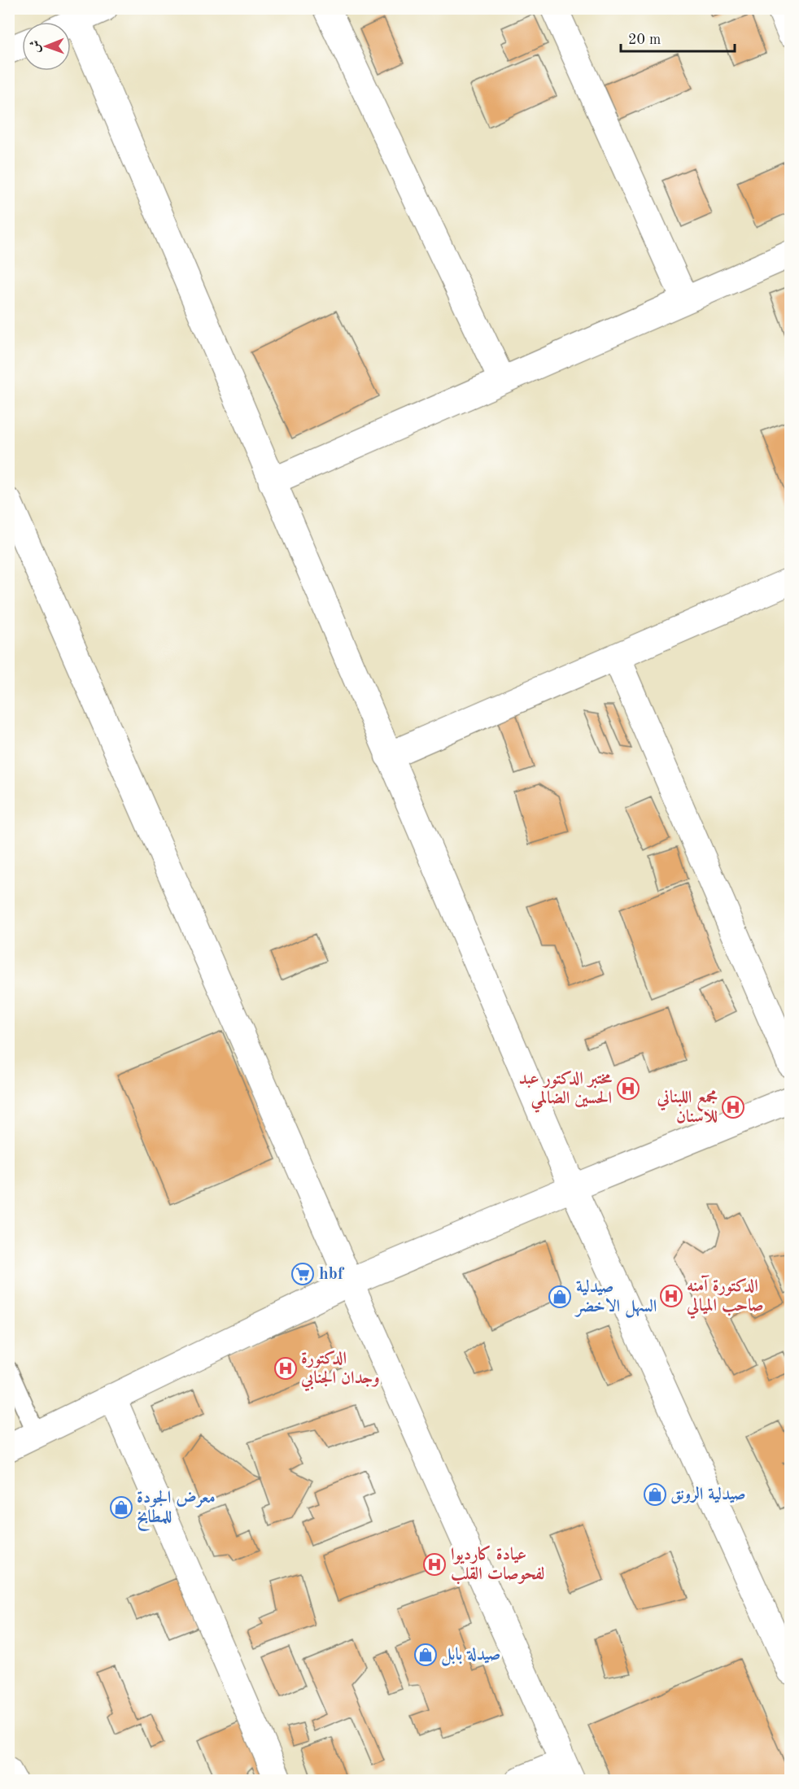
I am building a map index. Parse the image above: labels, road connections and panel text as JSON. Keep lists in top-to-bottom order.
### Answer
{
  "places": {
    "hospital": [
      "مختبر الدكتور عبد الحسين الضالمي",
      "مجمع اللبناني للاسنان",
      "الدكتورة آمنه صاحب الميالي",
      "الدكتورة وجدان الجنابي",
      "عيادة كارديوا لفحوصات القلب"
    ],
    "supermarket": ["hbf"],
    "shop": [
      "صيدلية السهل الاخضر",
      "صيدلية الرونق",
      "معرض الجودة للمطابخ",
      "صيدلة بابل"
    ]
  },
  "scale_bar": "20 m",
  "north": "left"
}
